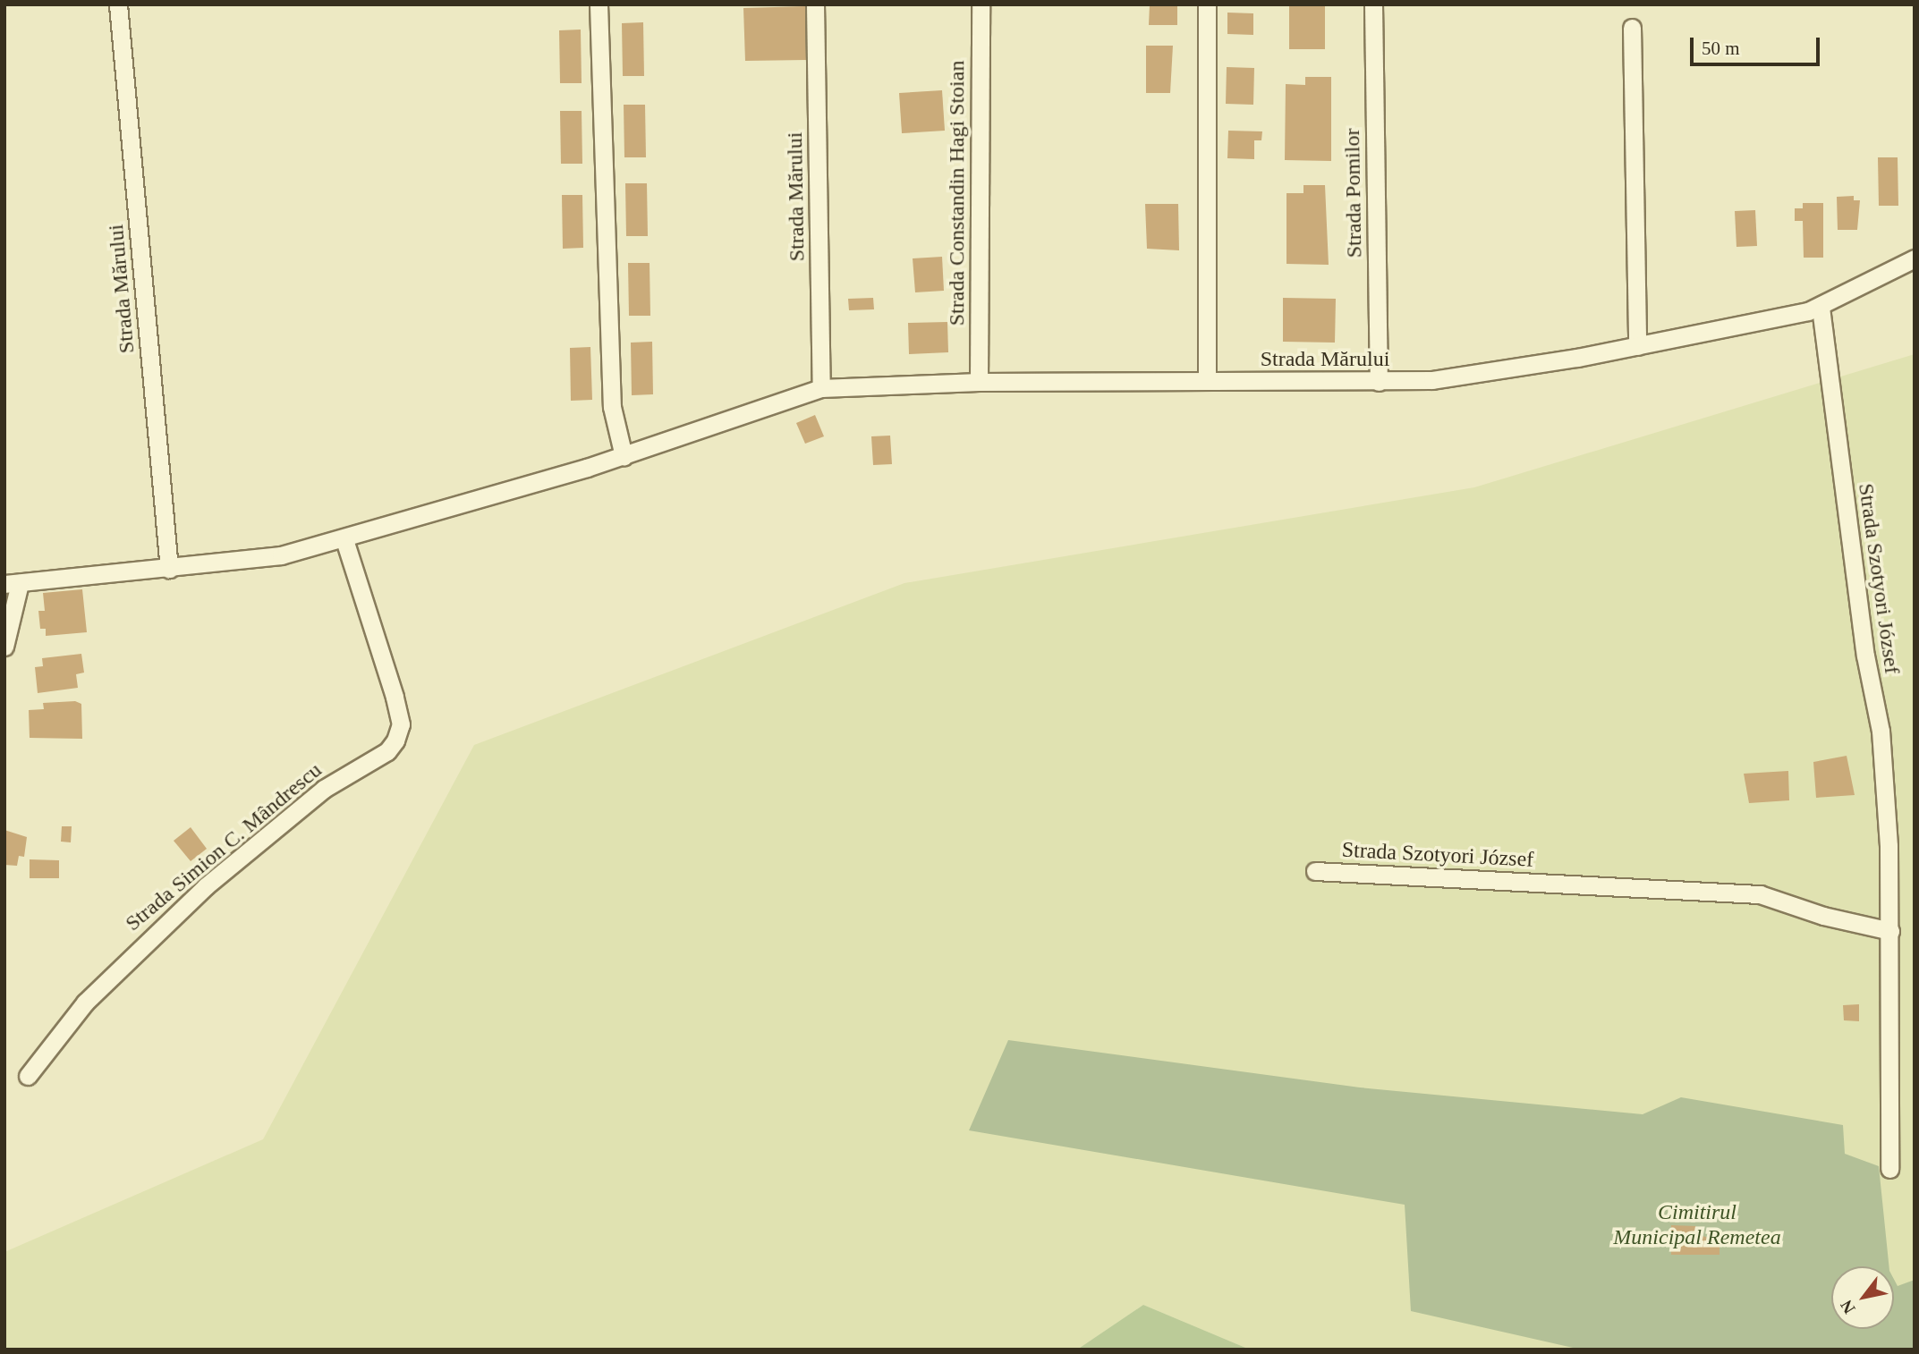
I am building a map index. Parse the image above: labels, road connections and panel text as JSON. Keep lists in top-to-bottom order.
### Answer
{
  "streets": {
    "street": [
      "Strada Constandin Hagi Stoian",
      "Strada Pomilor",
      "Strada Mărului",
      "Strada Szotyori József",
      "Strada Simion C. Mândrescu"
    ]
  },
  "crossings": [
    ["Strada Constandin Hagi Stoian", "Strada Mărului"],
    ["Strada Pomilor", "Strada Mărului"],
    ["Strada Mărului", "Strada Szotyori József"],
    ["Strada Mărului", "Strada Simion C. Mândrescu"]
  ],
  "parks": ["Cimitirul Municipal Remetea"],
  "scale_bar": "50 m",
  "north": "bottom left"
}
